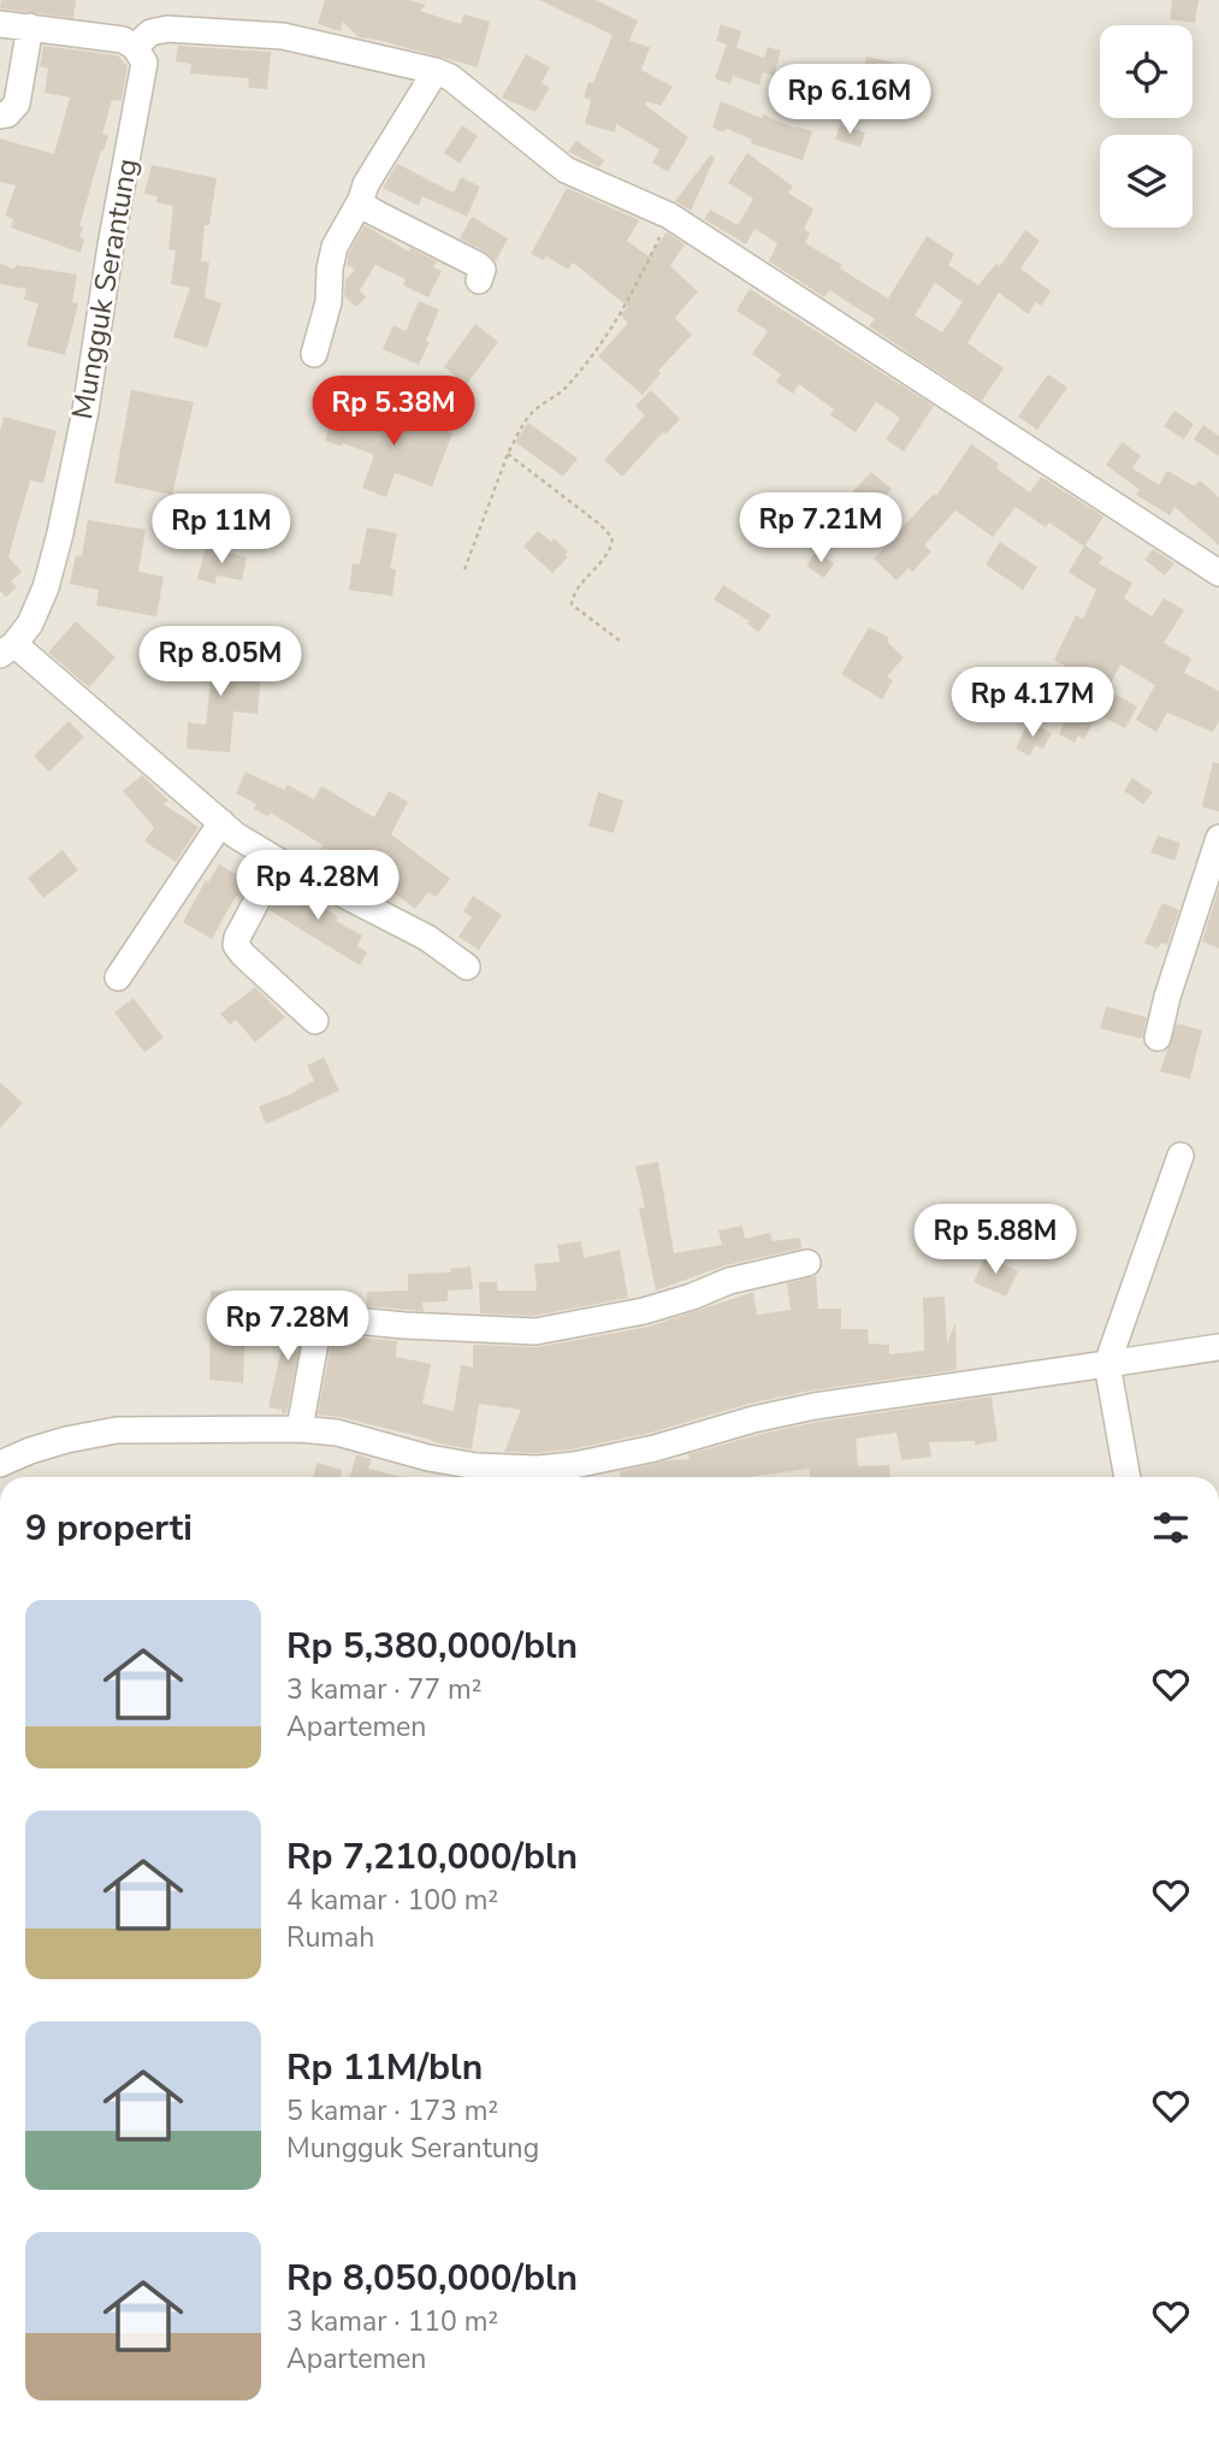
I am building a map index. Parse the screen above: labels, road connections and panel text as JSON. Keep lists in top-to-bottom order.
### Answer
{
  "streets": {
    "street": ["Mungguk Serantung"]
  },
  "page": {
    "price": [
      "Rp 6.16M",
      "Rp 5.38M",
      "Rp 7.21M",
      "Rp 11M",
      "Rp 8.05M",
      "Rp 4.17M",
      "Rp 4.28M",
      "Rp 5.88M",
      "Rp 7.28M"
    ],
    "heading": "9 properti",
    "list": [
      {
        "name": "Rp 5,380,000/bln",
        "note": "3 kamar · 77 m² · Apartemen"
      },
      {
        "name": "Rp 7,210,000/bln",
        "note": "4 kamar · 100 m² · Rumah"
      },
      {
        "name": "Rp 11M/bln",
        "note": "5 kamar · 173 m² · Mungguk Serantung"
      },
      {
        "name": "Rp 8,050,000/bln",
        "note": "3 kamar · 110 m² · Apartemen"
      }
    ]
  }
}
